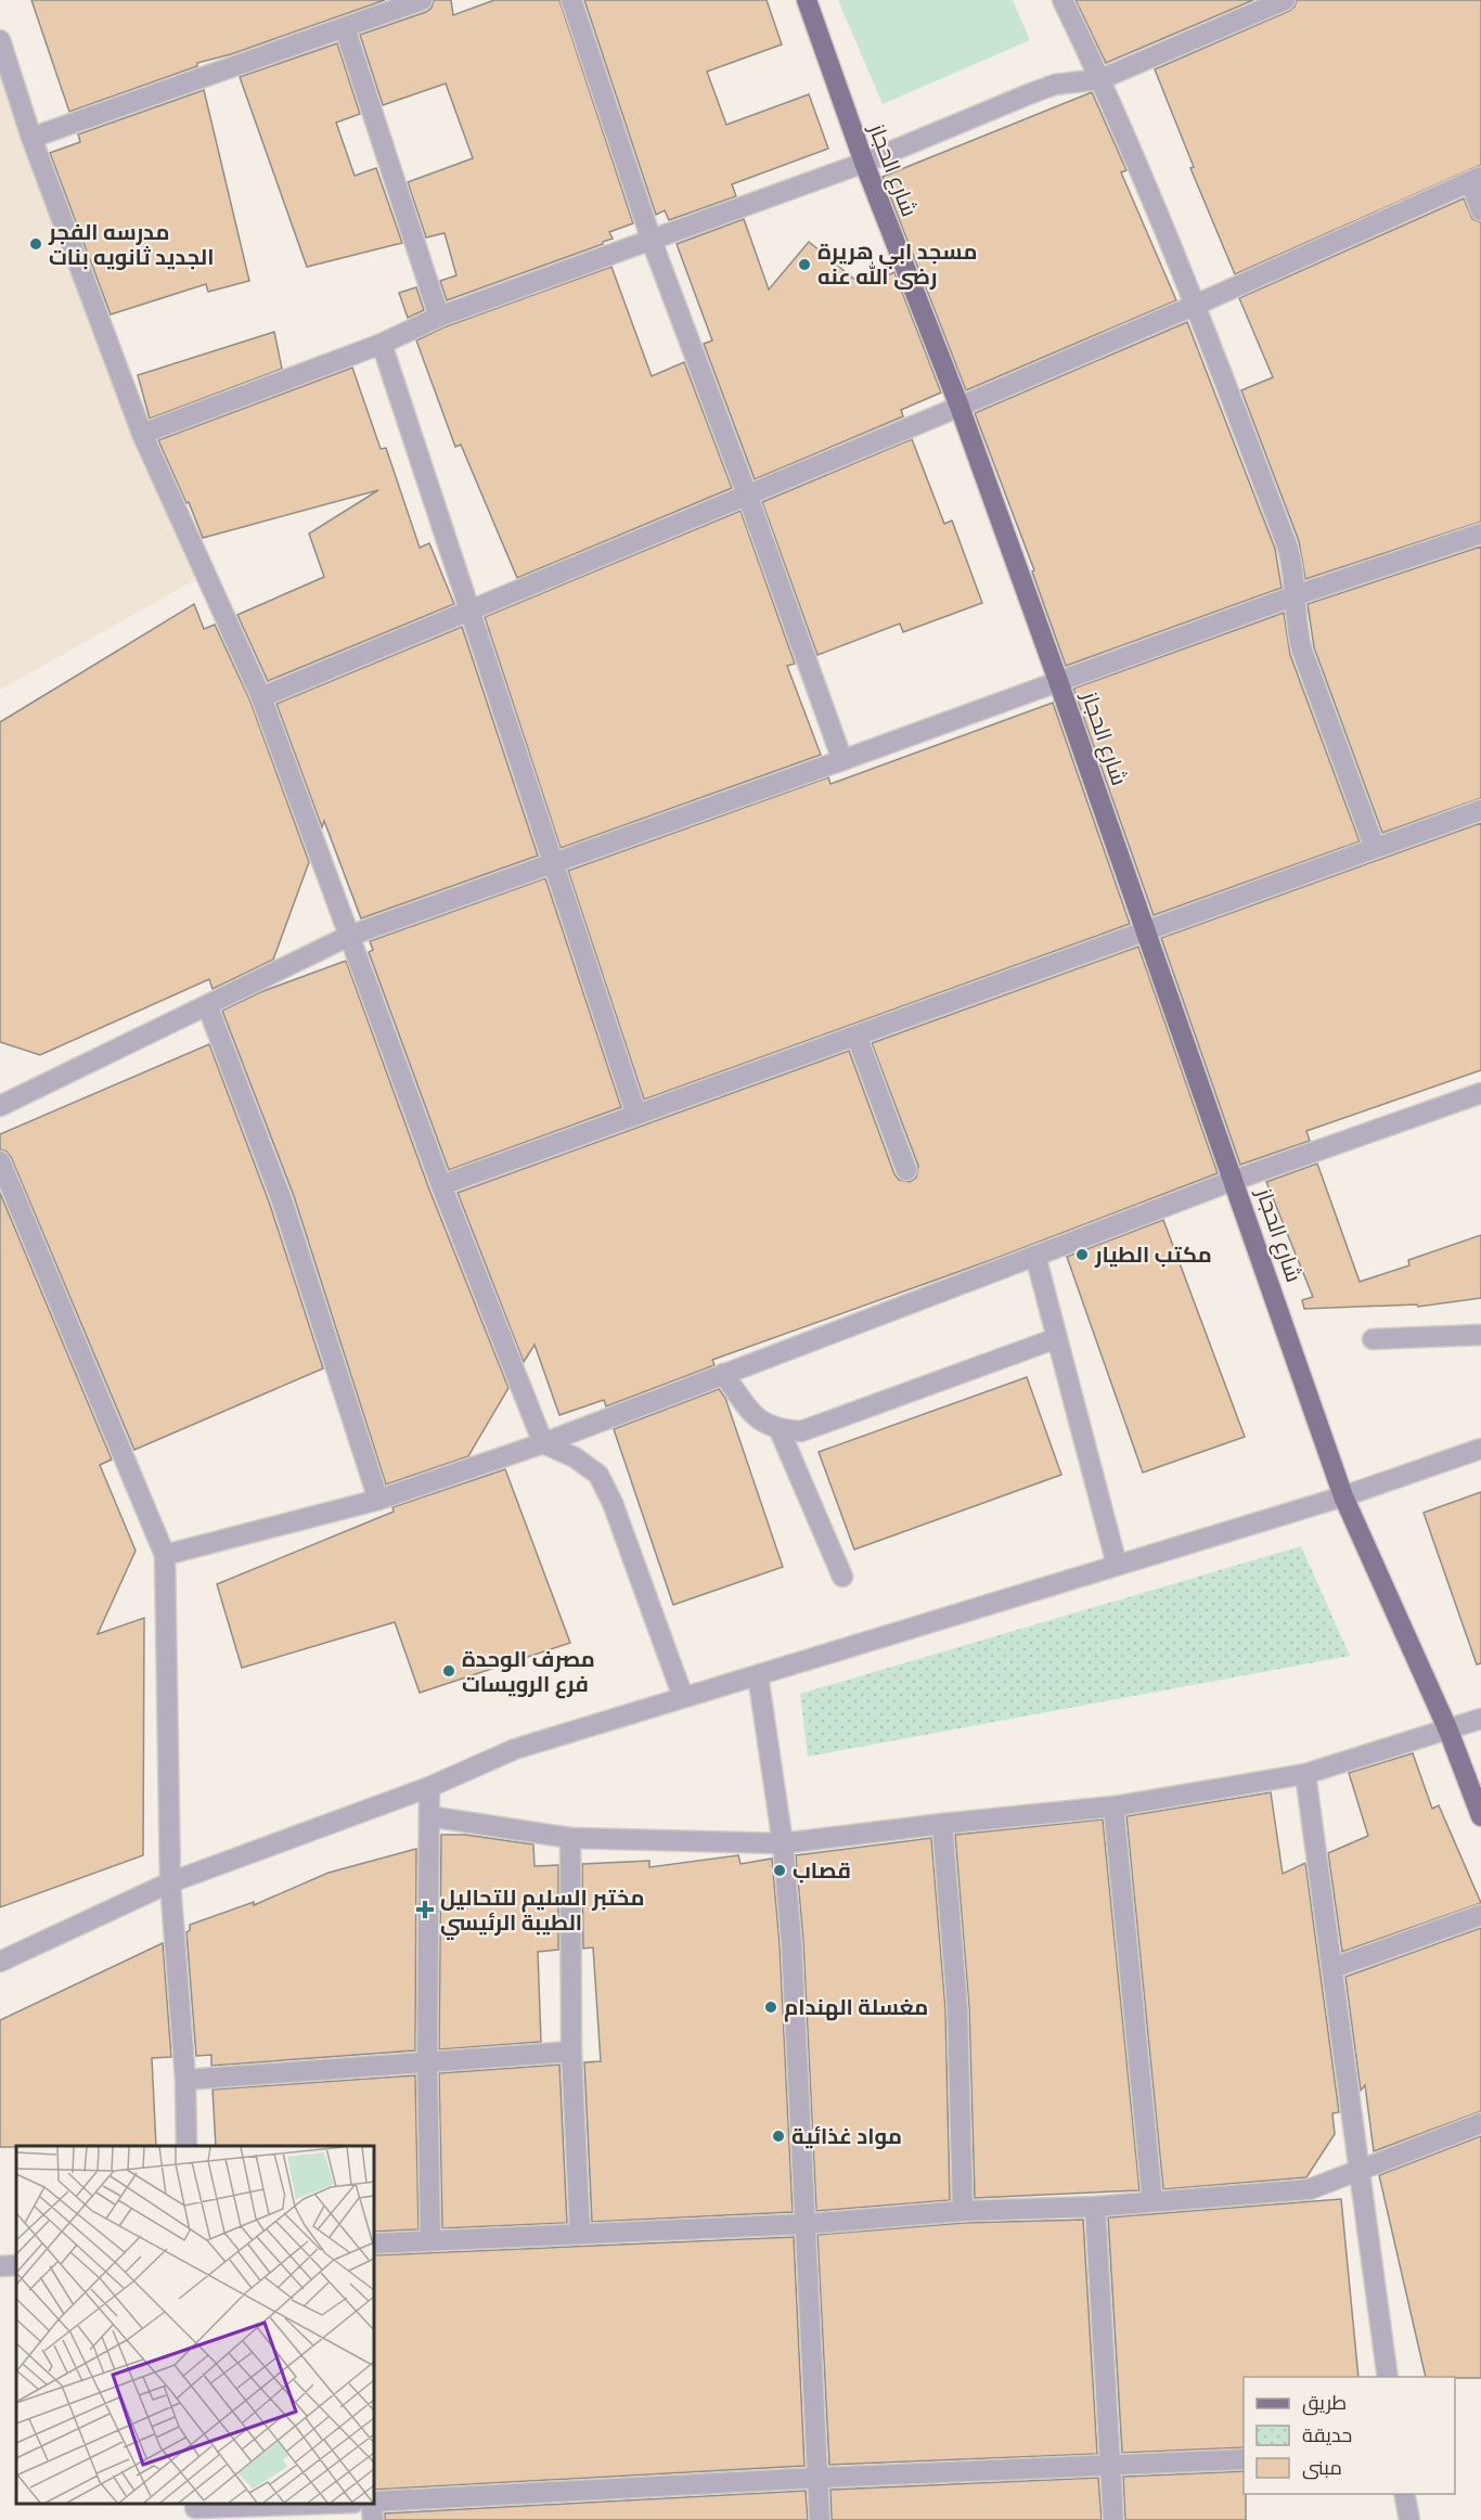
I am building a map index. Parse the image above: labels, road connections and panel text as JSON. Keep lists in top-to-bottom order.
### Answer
{
  "streets": {
    "main road": ["شارع الحجاز"]
  },
  "places": {
    "other": [
      "مدرسه الفجر الجديد ثانويه بنات",
      "مسجد ابي هريرة رضى الله عنه",
      "مكتب الطيار",
      "مصرف الوحدة فرع الرويسات",
      "قصاب",
      "مغسلة الهندام",
      "مواد غذائية"
    ],
    "health": ["مختبر السليم للتحاليل الطيبة الرئيسي"]
  },
  "legend": ["طريق", "حديقة", "مبنى"]
}
